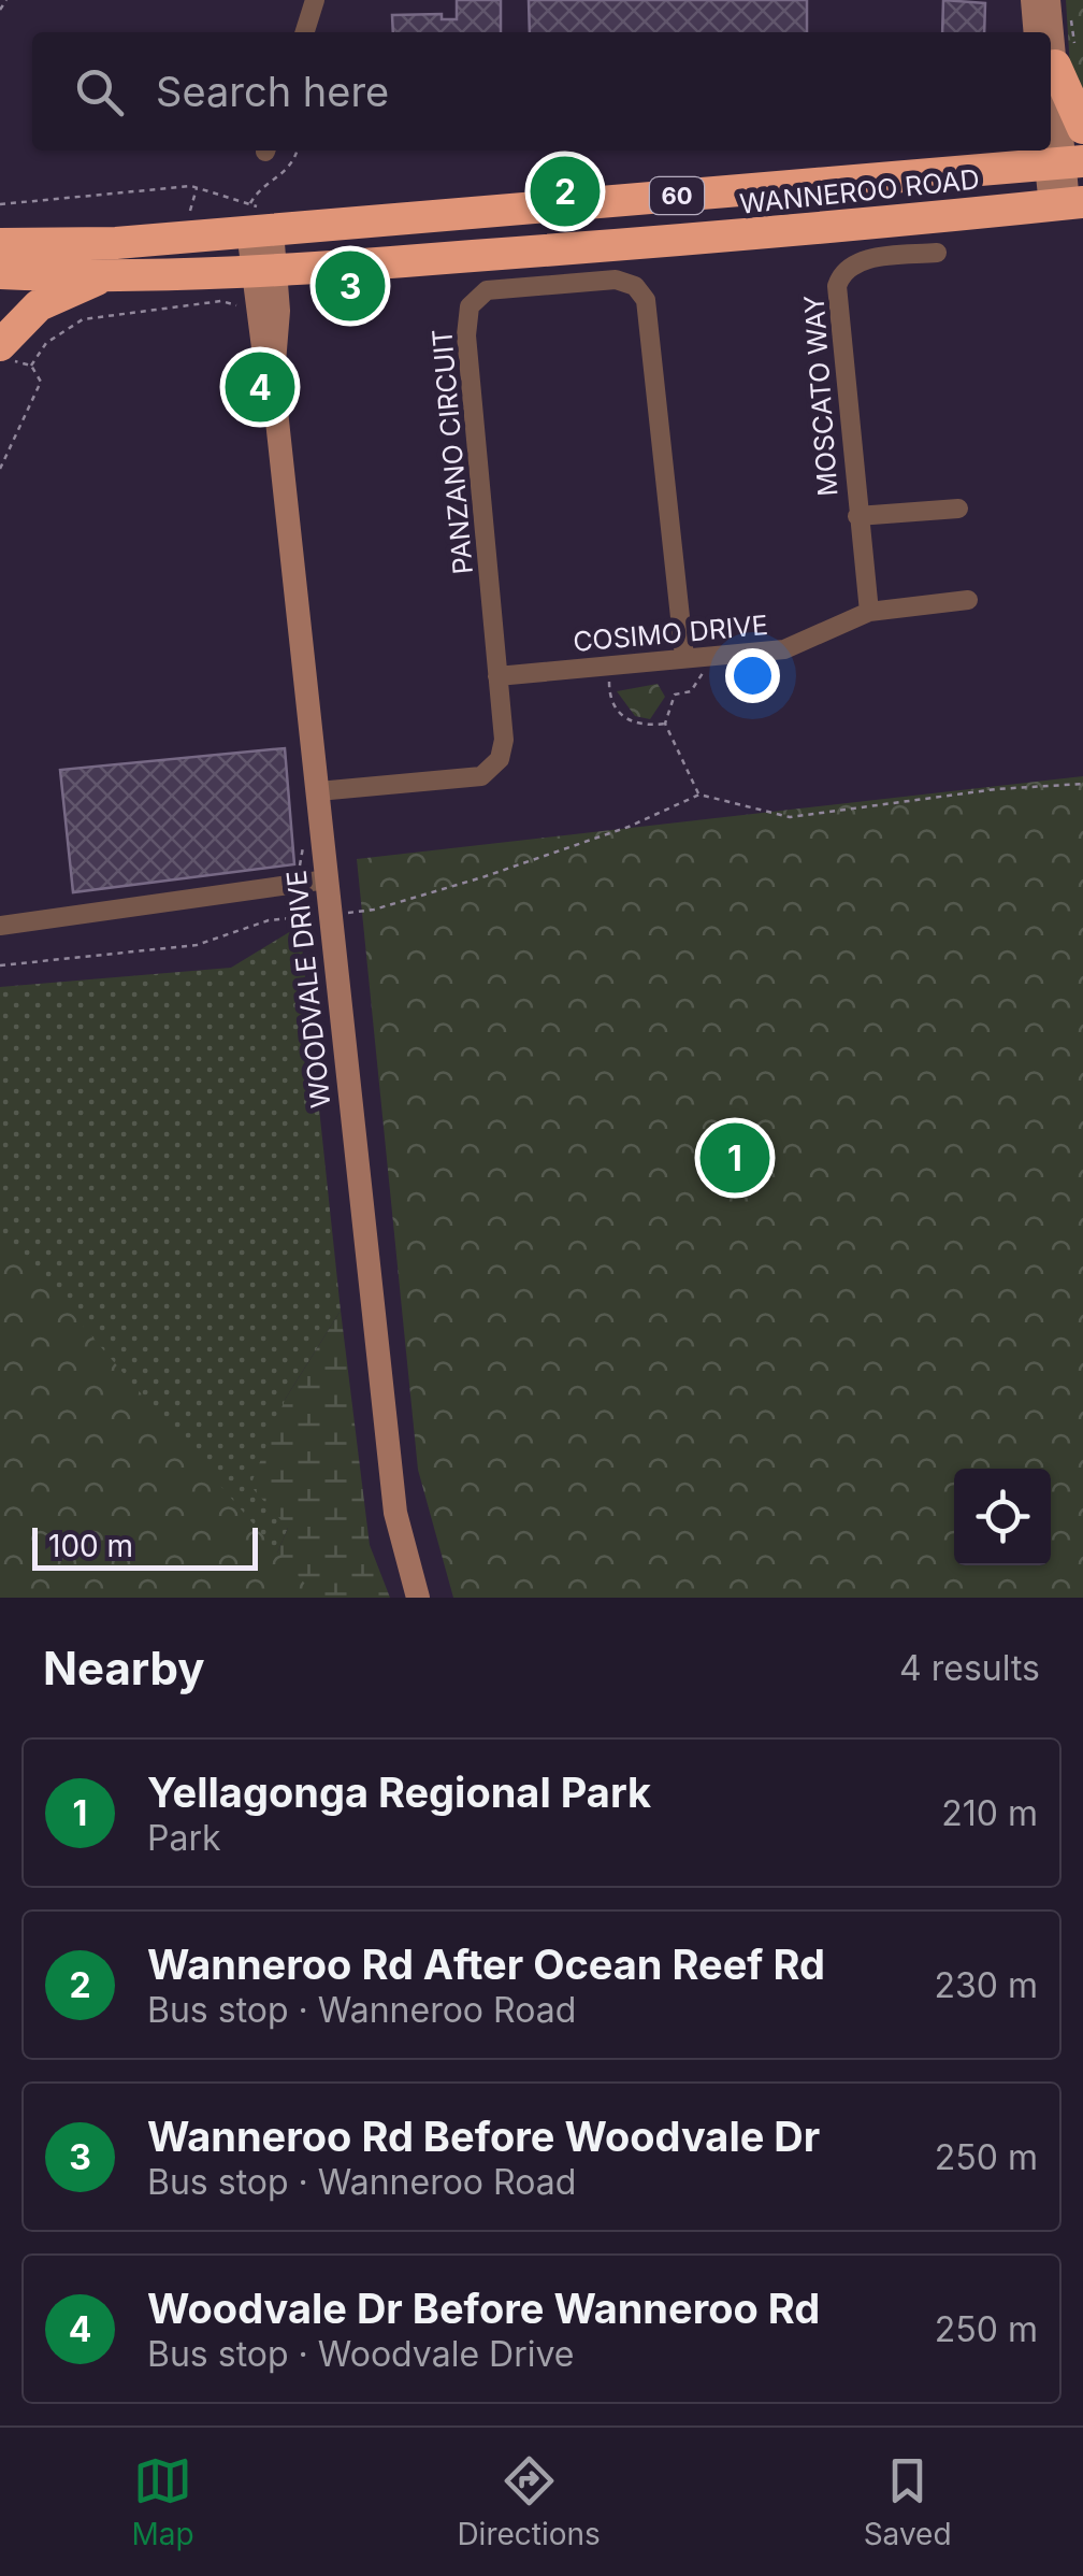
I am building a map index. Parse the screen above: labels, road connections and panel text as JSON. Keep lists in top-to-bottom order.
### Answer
{
  "streets": {
    "highway": ["WANNEROO ROAD", "60"],
    "street": [
      "MOSCATO WAY",
      "PANZANO CIRCUIT",
      "COSIMO DRIVE",
      "WOODVALE DRIVE"
    ]
  },
  "crossings": [
    ["WANNEROO ROAD", "60"],
    ["WANNEROO ROAD", "WOODVALE DRIVE"],
    ["60", "WOODVALE DRIVE"],
    ["MOSCATO WAY", "COSIMO DRIVE"],
    ["PANZANO CIRCUIT", "COSIMO DRIVE"],
    ["PANZANO CIRCUIT", "WOODVALE DRIVE"]
  ],
  "scale_bar": "100 m",
  "page": {
    "search": "Search here",
    "pins": [
      "2",
      "3",
      "4",
      "1"
    ],
    "scale": "100 m",
    "heading": ["Nearby", "4 results"],
    "list": [
      {
        "mark": "1",
        "name": "Yellagonga Regional Park",
        "note": "Park",
        "value": "210 m"
      },
      {
        "mark": "2",
        "name": "Wanneroo Rd After Ocean Reef Rd",
        "note": "Bus stop · Wanneroo Road",
        "value": "230 m"
      },
      {
        "mark": "3",
        "name": "Wanneroo Rd Before Woodvale Dr",
        "note": "Bus stop · Wanneroo Road",
        "value": "250 m"
      },
      {
        "mark": "4",
        "name": "Woodvale Dr Before Wanneroo Rd",
        "note": "Bus stop · Woodvale Drive",
        "value": "250 m"
      }
    ],
    "nav": ["Map", "Directions", "Saved"]
  }
}
